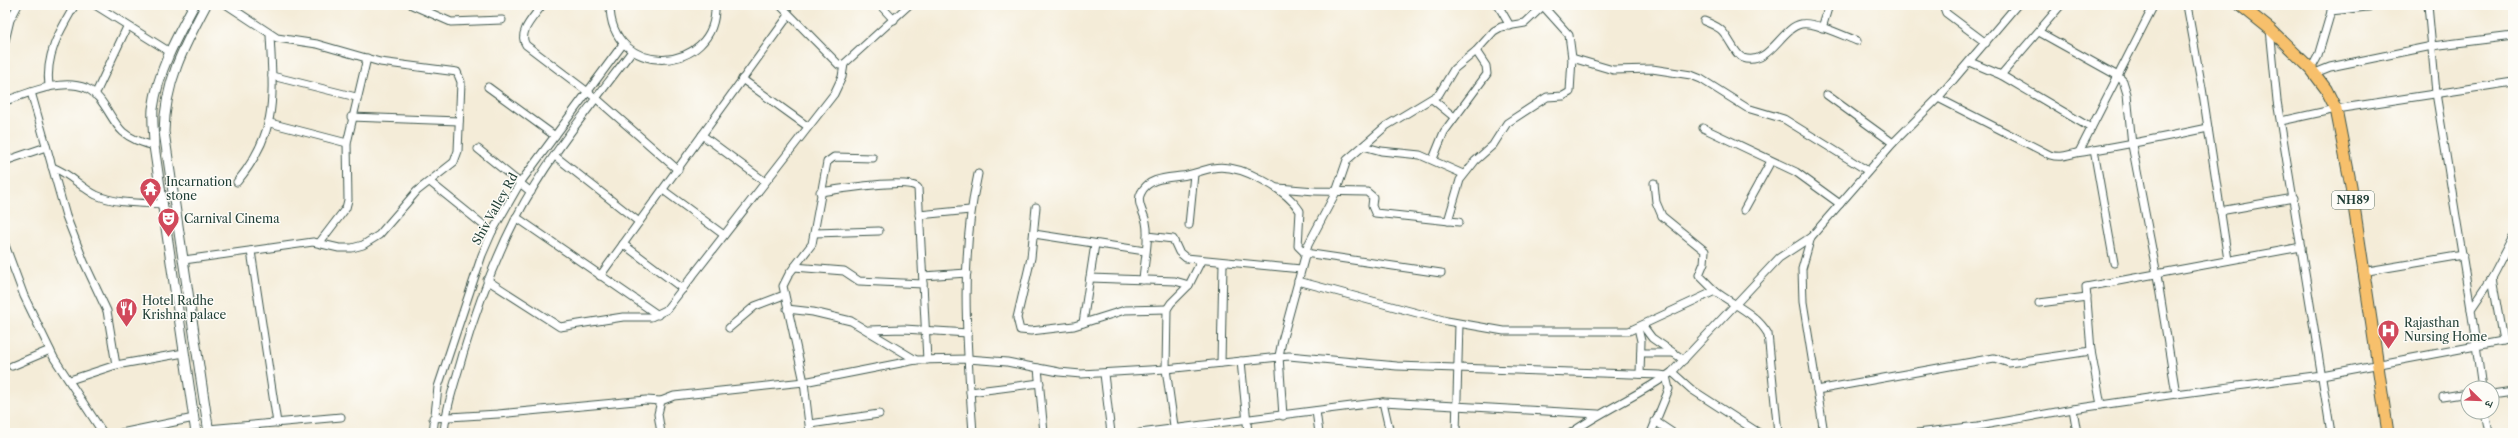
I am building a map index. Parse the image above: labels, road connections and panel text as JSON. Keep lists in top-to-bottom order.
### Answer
{
  "streets": {
    "main road": ["NH89"],
    "street": ["Shiv Valley Rd"]
  },
  "places": {
    "temple": ["Incarnation stone"],
    "theatre": ["Carnival Cinema"],
    "restaurant": ["Hotel Radhe Krishna palace"],
    "hospital": ["Rajasthan Nursing Home"]
  },
  "north": "bottom right"
}
